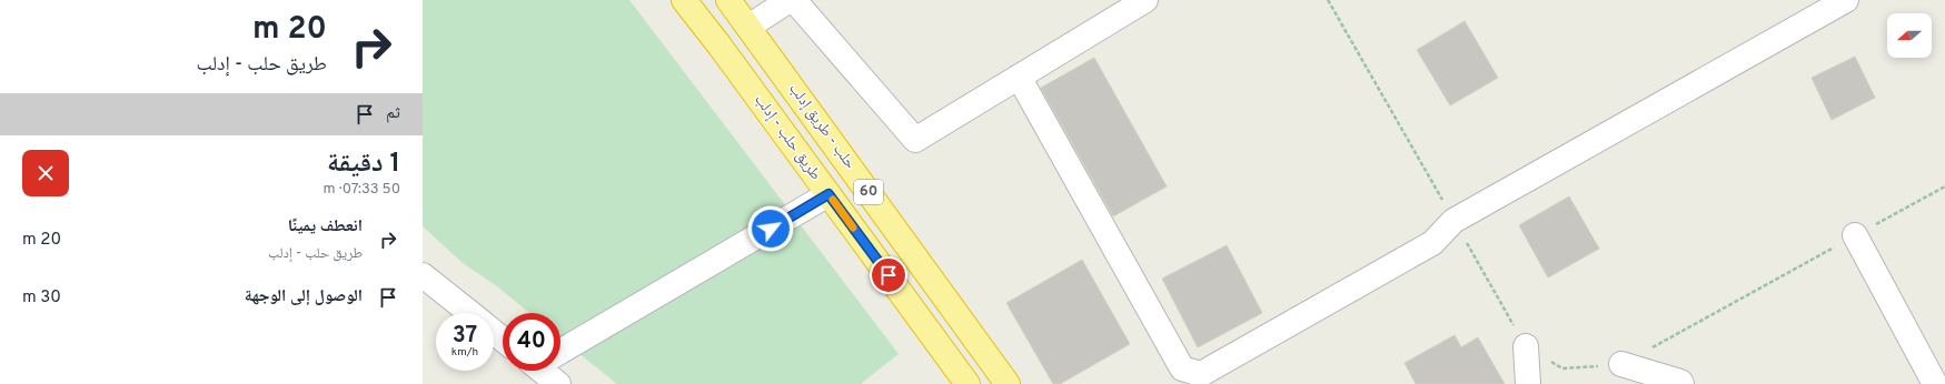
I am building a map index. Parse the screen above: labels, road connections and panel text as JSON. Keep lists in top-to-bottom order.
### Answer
{
  "streets": {
    "highway": ["حلب - طريق إدلب", "طريق حلب - إدلب", "60"]
  },
  "north": "left",
  "page": {
    "turn": ["20 m", "طريق حلب - إدلب"],
    "then": "ثم",
    "heading": ["1 دقيقة", "50 m · 07:33"],
    "list": [
      {
        "name": "انعطف يمينًا",
        "note": "طريق حلب - إدلب",
        "value": "20 m"
      },
      {
        "name": "الوصول إلى الوجهة",
        "value": "30 m"
      }
    ],
    "speed": "37 km/h",
    "limit": "40"
  }
}
